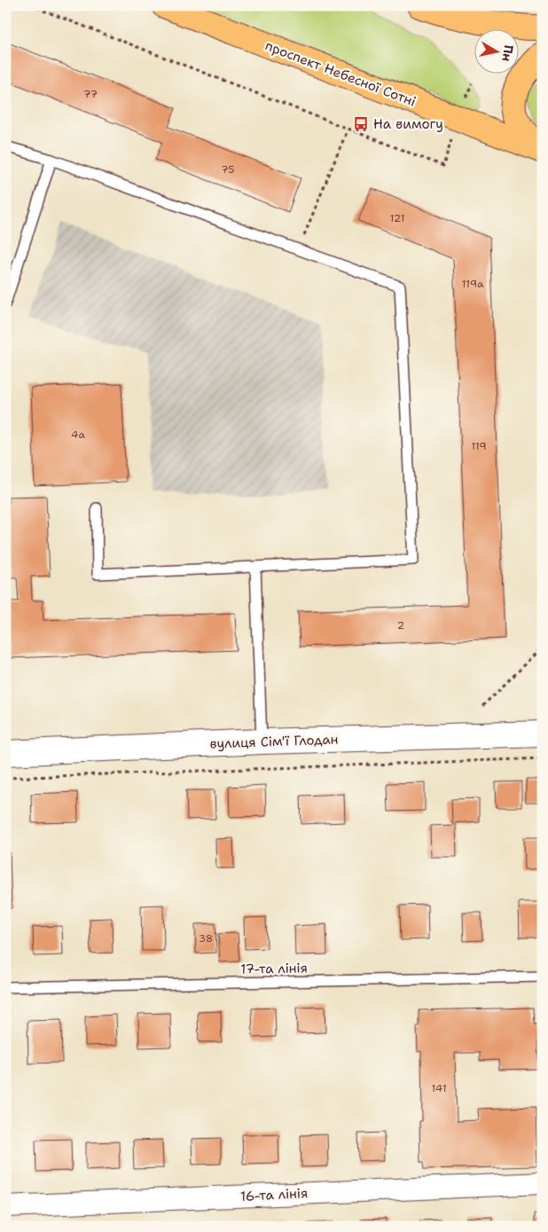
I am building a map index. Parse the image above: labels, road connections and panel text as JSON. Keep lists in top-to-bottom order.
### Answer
{
  "streets": {
    "main road": ["проспект Небесної Сотні"],
    "street": ["вулиця Сім'ї Глодан", "16-та лінія"],
    "lane": ["17-та лінія"]
  },
  "places": {
    "bus stop": ["На вимогу"]
  },
  "house_numbers": [
    "77",
    "75",
    "121",
    "119а",
    "4а",
    "119",
    "2",
    "38",
    "141"
  ],
  "north": "right"
}
